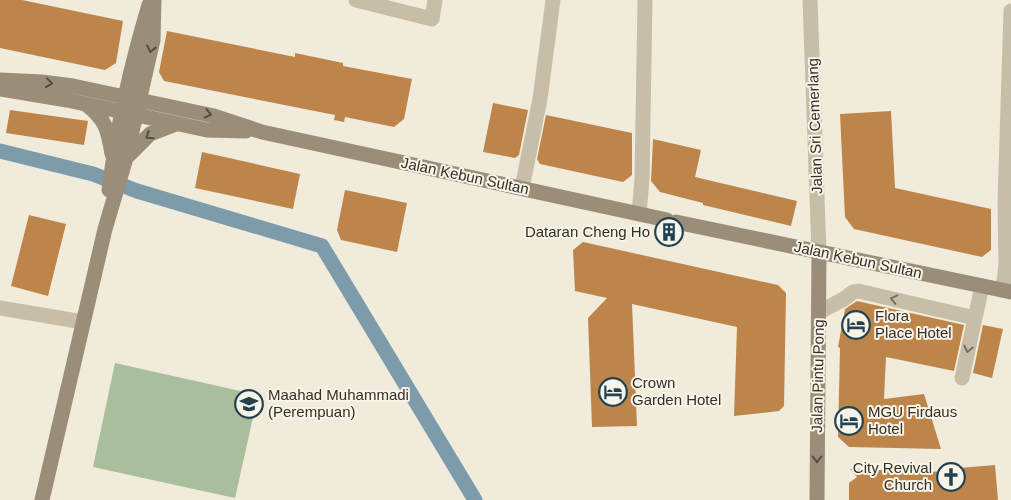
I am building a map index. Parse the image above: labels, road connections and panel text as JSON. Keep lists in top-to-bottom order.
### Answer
{
  "streets": {
    "main road": ["Jalan Kebun Sultan", "Jalan Pintu Pong"],
    "street": ["Jalan Sri Cemerlang"]
  },
  "crossings": [
    ["Jalan Sri Cemerlang", "Jalan Kebun Sultan"],
    ["Jalan Sri Cemerlang", "Jalan Pintu Pong"],
    ["Jalan Kebun Sultan", "Jalan Pintu Pong"]
  ],
  "one_way": ["Jalan Pintu Pong"],
  "places": {
    "building": ["Dataran Cheng Ho"],
    "hotel": ["Flora Place Hotel", "Crown Garden Hotel", "MGU Firdaus Hotel"],
    "school or university": ["Maahad Muhammadi (Perempuan)"],
    "church": ["City Revival Church"]
  }
}
